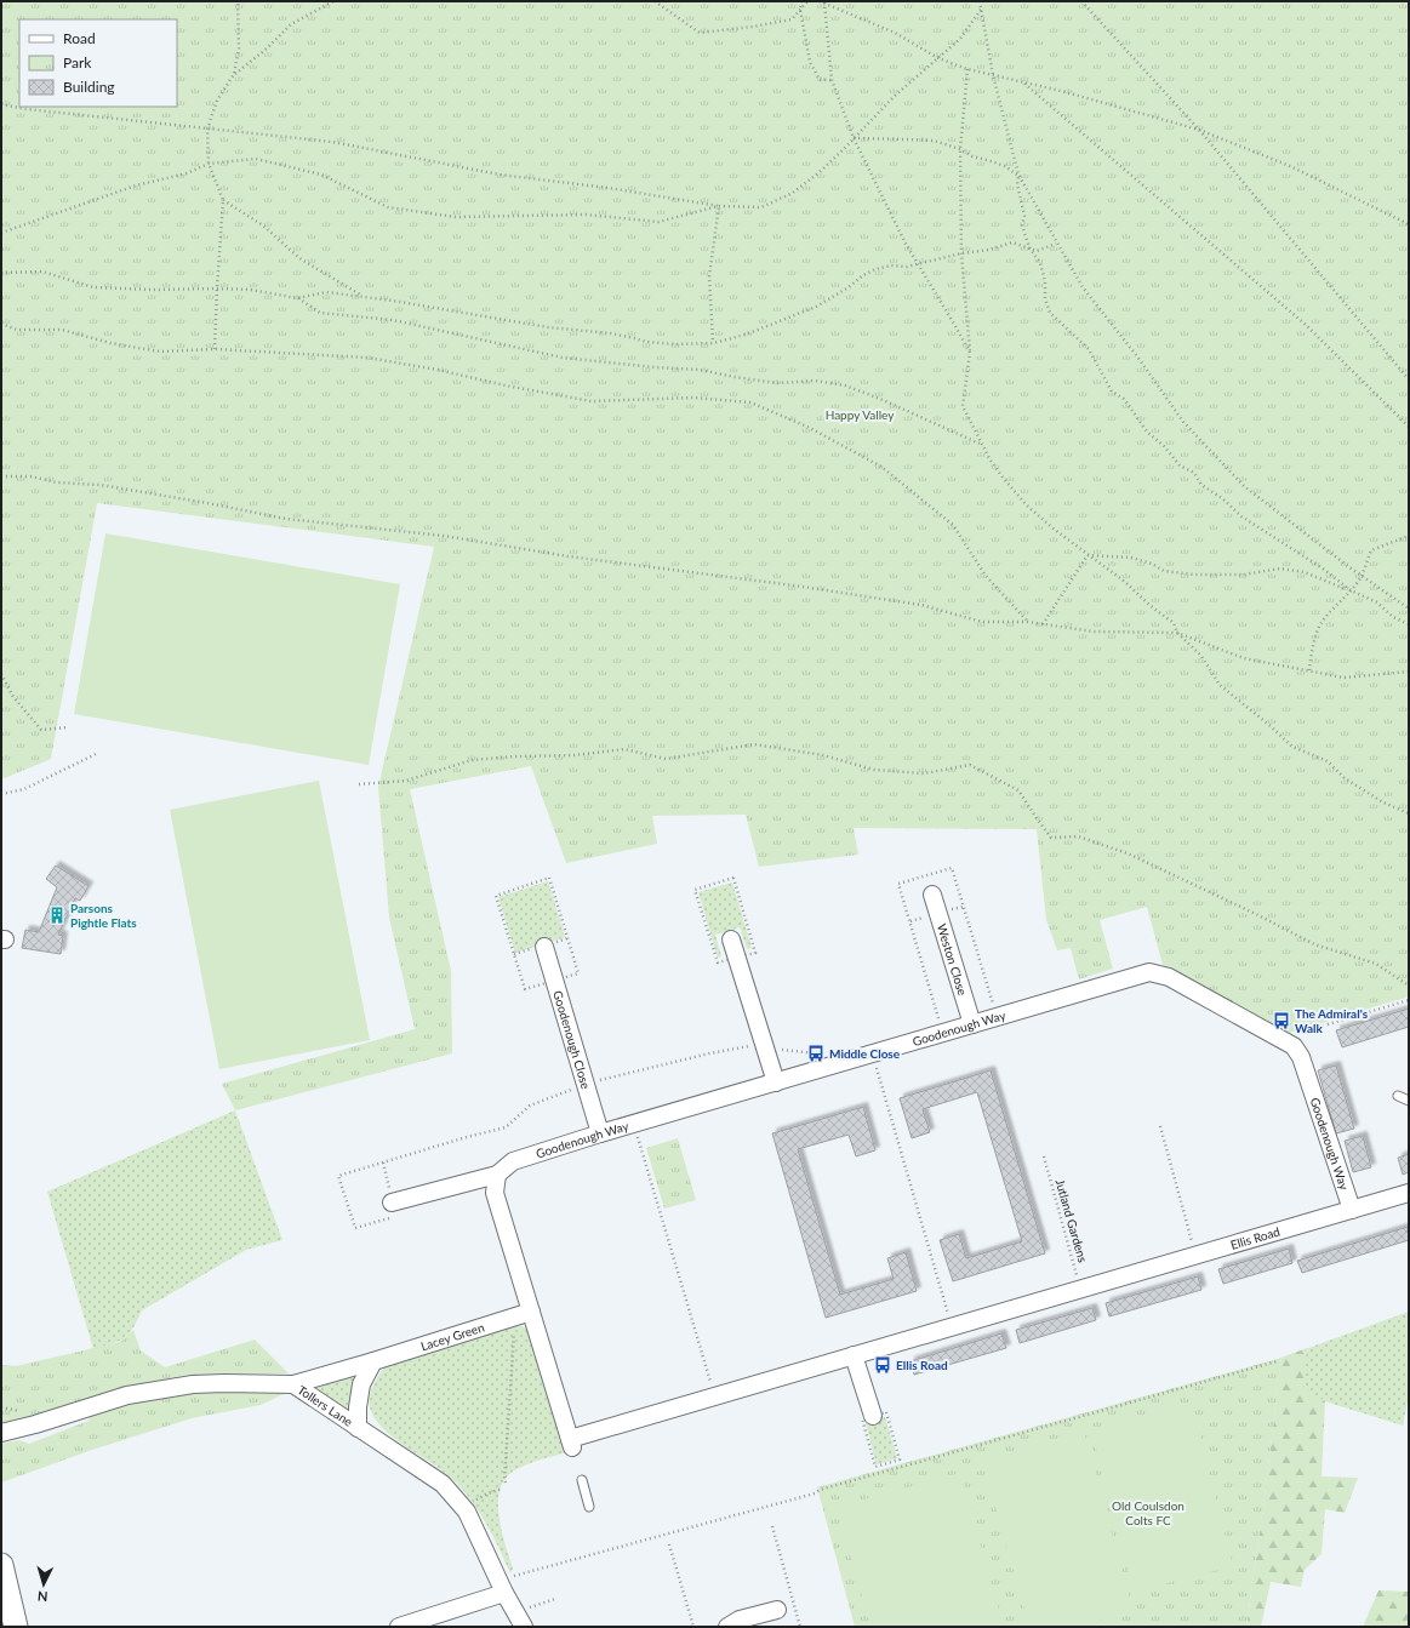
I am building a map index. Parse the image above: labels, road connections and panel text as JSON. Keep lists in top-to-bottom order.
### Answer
{
  "streets": {
    "street": [
      "Weston Close",
      "Goodenough Way",
      "Goodenough Close",
      "Ellis Road",
      "Lacey Green",
      "Tollers Lane"
    ],
    "path": ["Jutland Gardens"]
  },
  "crossings": [
    ["Weston Close", "Goodenough Way"],
    ["Goodenough Way", "Goodenough Close"],
    ["Goodenough Way", "Ellis Road"],
    ["Jutland Gardens", "Ellis Road"],
    ["Ellis Road", "Lacey Green"],
    ["Lacey Green", "Tollers Lane"]
  ],
  "parks": ["Happy Valley", "Old Coulsdon Colts FC"],
  "places": {
    "building": ["Parsons Pightle Flats"],
    "bus stop": ["The Admiral's Walk", "Middle Close", "Ellis Road"]
  },
  "legend": ["Road", "Park", "Building"],
  "north": "bottom"
}
